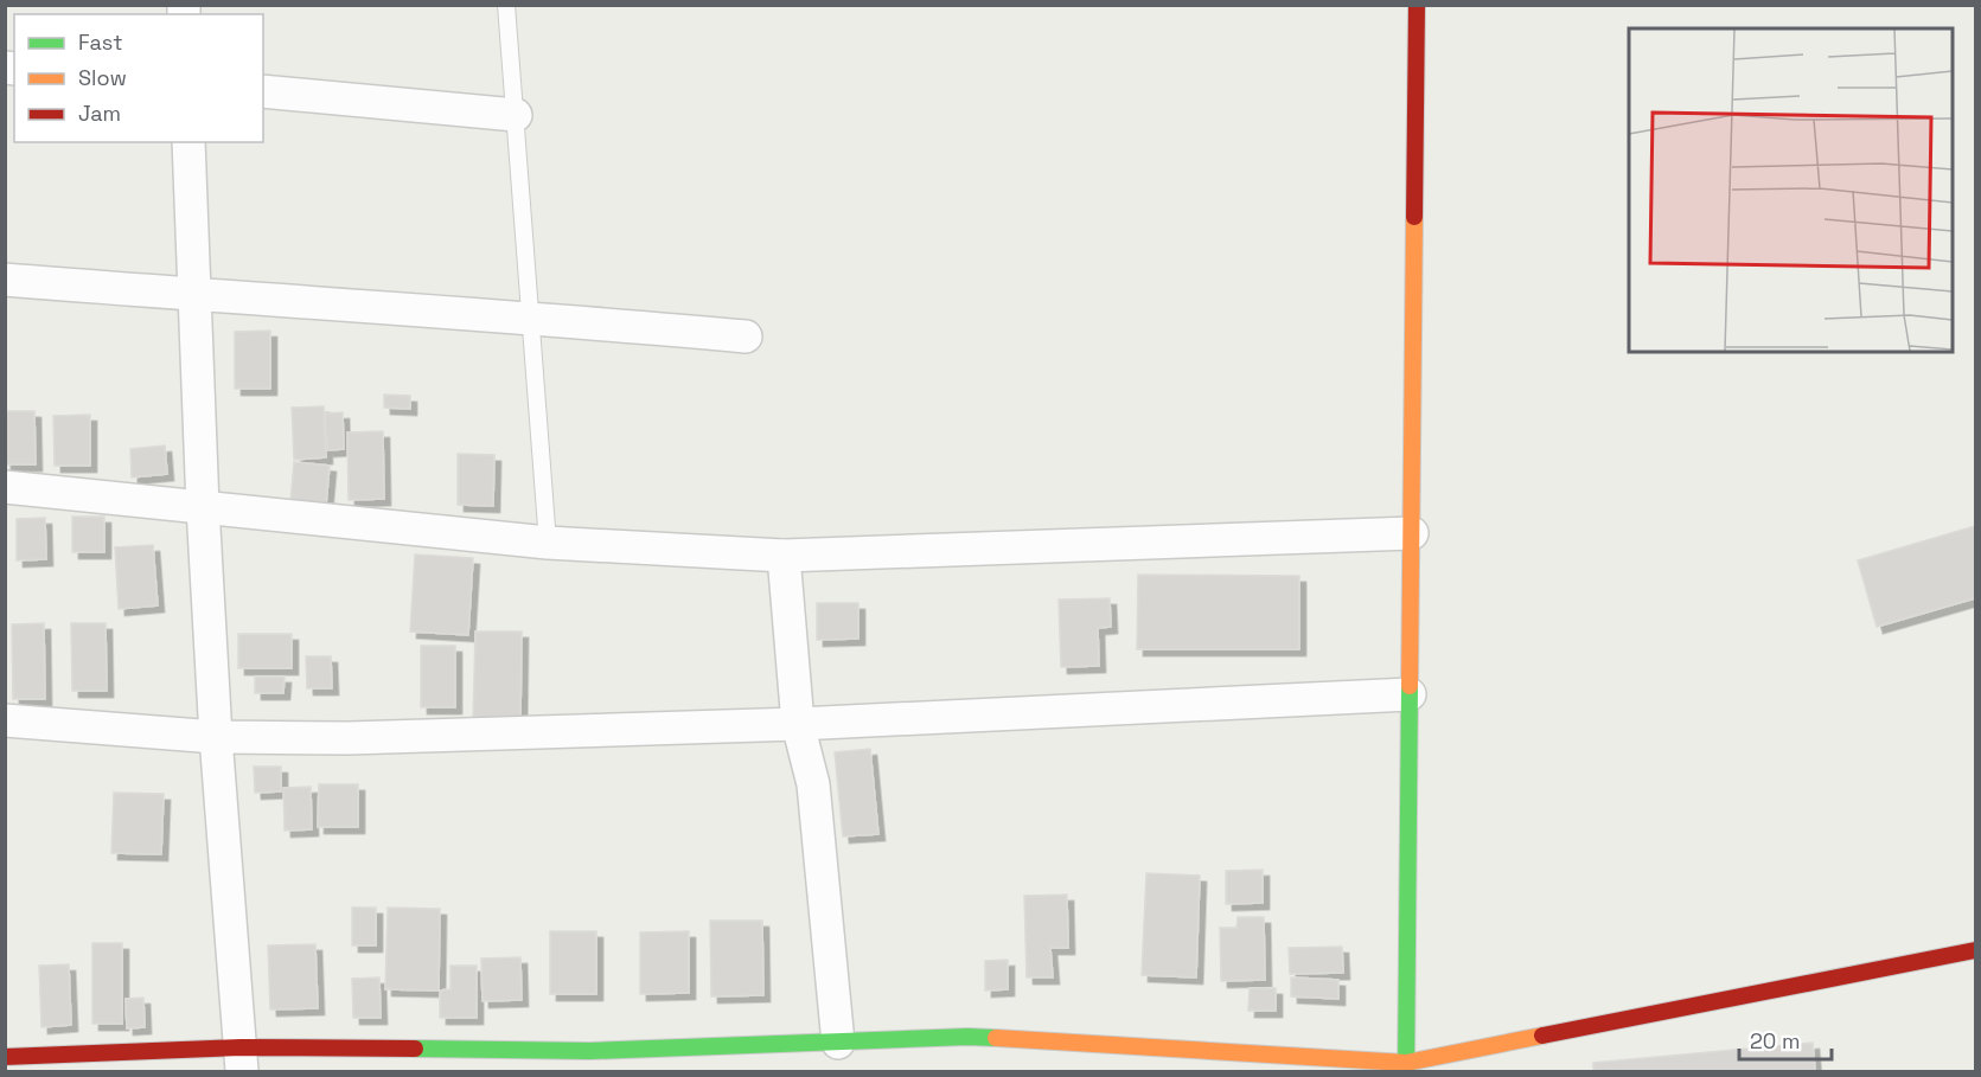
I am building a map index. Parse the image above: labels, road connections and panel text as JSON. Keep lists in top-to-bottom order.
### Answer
{
  "legend": ["Fast", "Slow", "Jam"],
  "scale_bar": "20 m"
}
